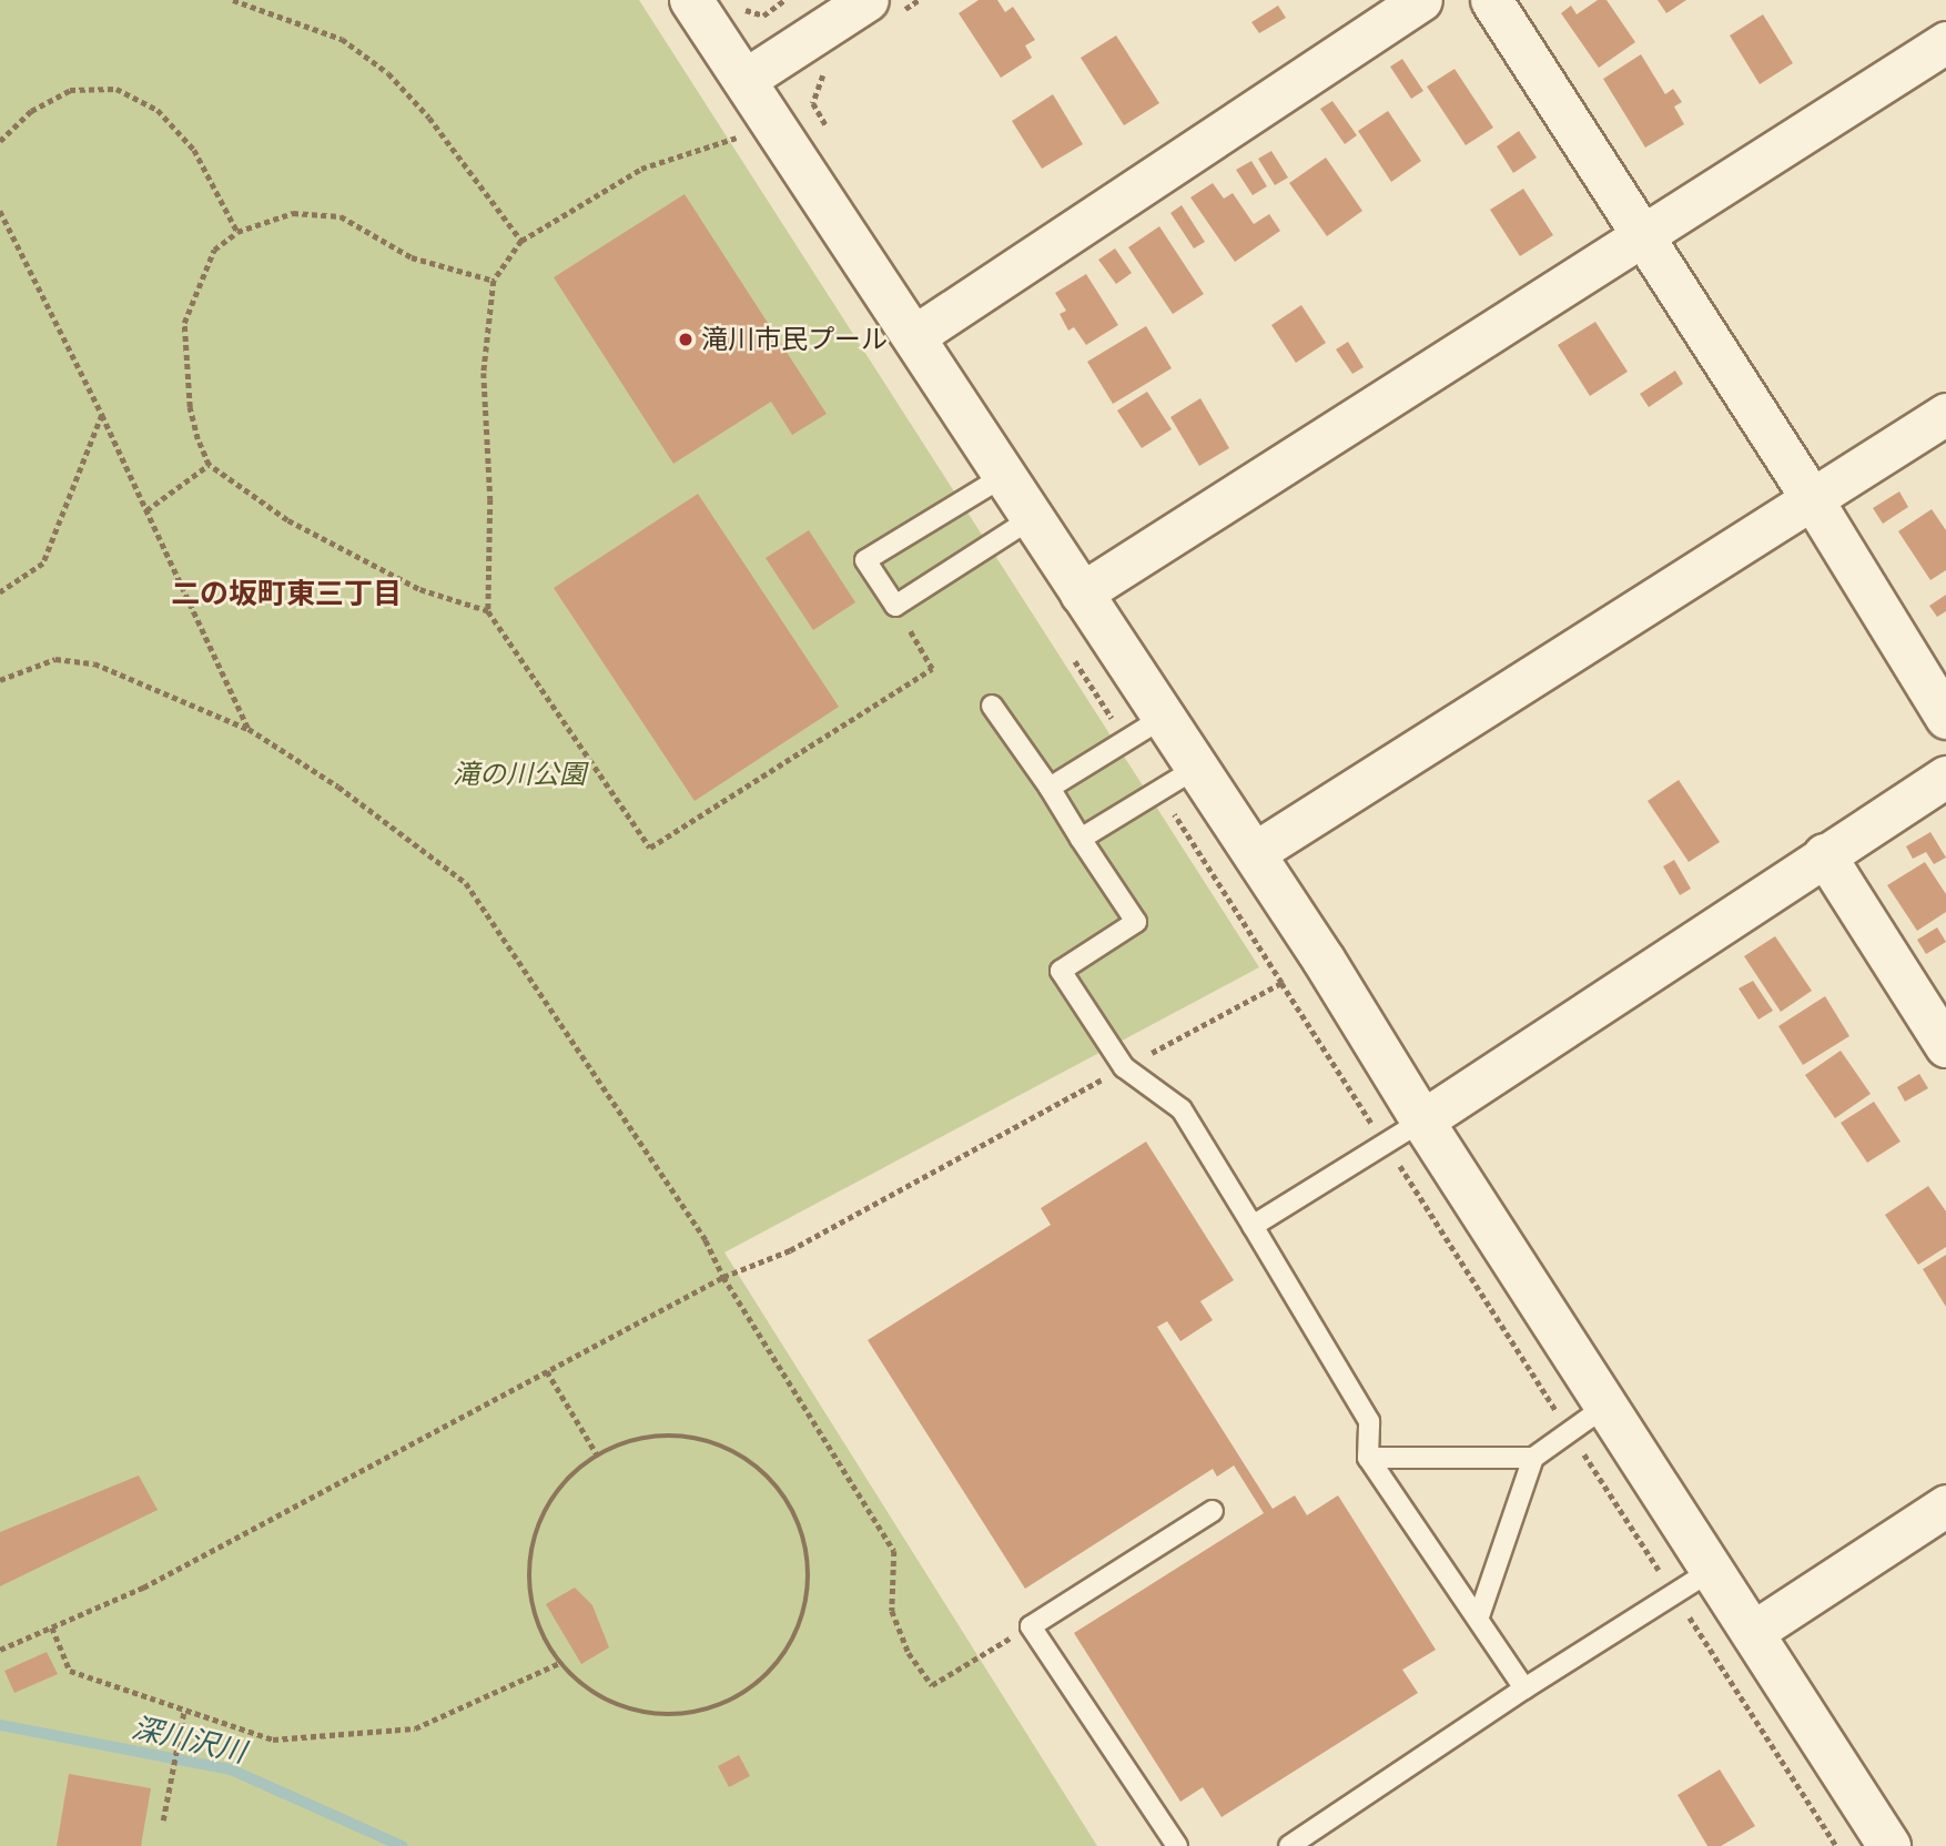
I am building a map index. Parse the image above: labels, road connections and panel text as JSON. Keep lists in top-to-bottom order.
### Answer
{
  "districts": ["二の坂町東三丁目"],
  "water": ["深川沢川"],
  "parks": ["滝の川公園"],
  "places": ["滝川市民プール"]
}
